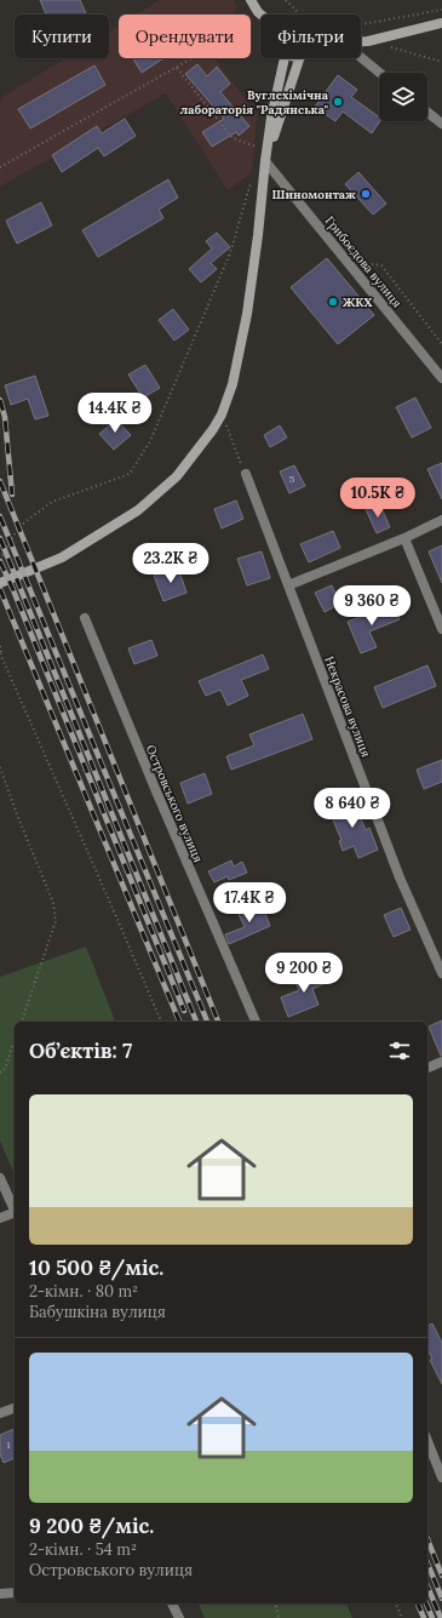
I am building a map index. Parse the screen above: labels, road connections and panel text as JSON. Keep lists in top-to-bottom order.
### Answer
{
  "streets": {
    "street": ["Грибоєдова вулиця", "Некрасова вулиця", "Островського вулиця"]
  },
  "places": ["Вуглехімічна лабораторія \"Радянська\"", "Шиномонтаж", "ЖКХ"],
  "house_numbers": ["5", "1"],
  "page": {
    "chip": ["Купити", "Орендувати", "Фільтри"],
    "price": [
      "14.4K ₴",
      "10.5K ₴",
      "23.2K ₴",
      "9 360 ₴",
      "8 640 ₴",
      "17.4K ₴",
      "9 200 ₴"
    ],
    "heading": "Об’єктів: 7",
    "list": [
      {
        "name": "10 500 ₴/міс.",
        "note": "2-кімн. · 80 m² · Бабушкіна вулиця"
      },
      {
        "name": "9 200 ₴/міс.",
        "note": "2-кімн. · 54 m² · Островського вулиця"
      }
    ]
  }
}
